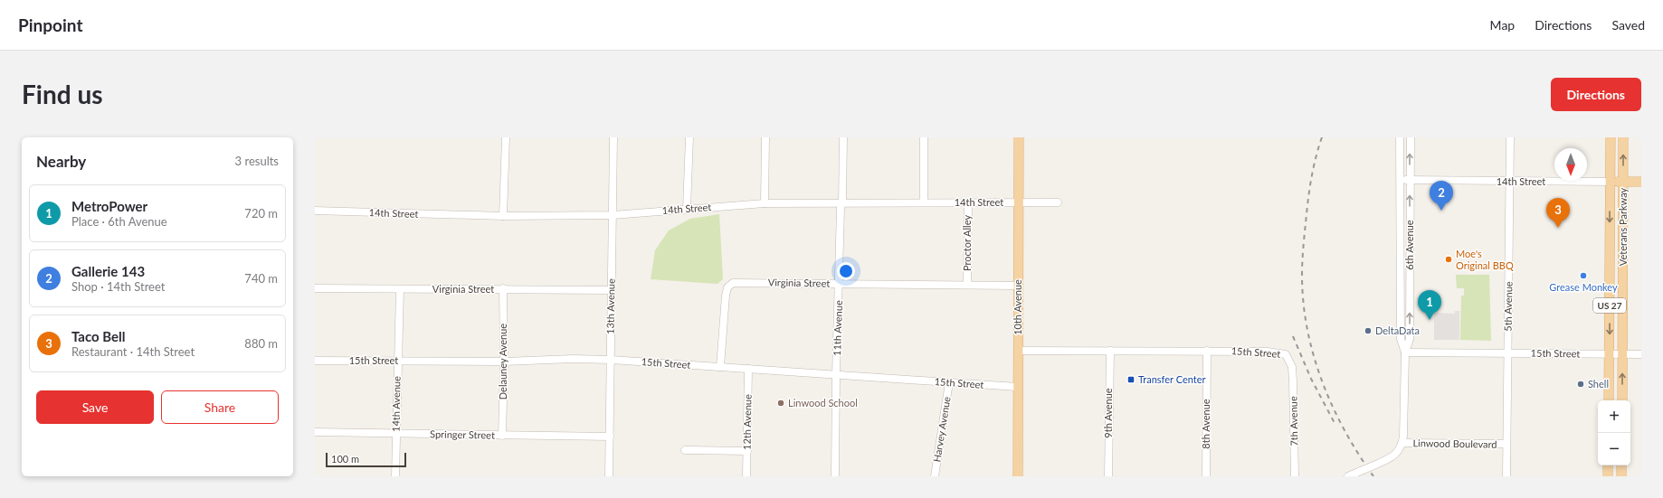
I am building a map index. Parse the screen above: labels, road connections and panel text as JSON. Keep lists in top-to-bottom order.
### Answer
{
  "streets": {
    "main road": [
      "14th Street",
      "Veterans Parkway",
      "US 27",
      "10th Avenue"
    ],
    "street": [
      "Proctor Alley",
      "6th Avenue",
      "Virginia Street",
      "13th Avenue",
      "5th Avenue",
      "11th Avenue",
      "15th Street",
      "Delauney Avenue",
      "14th Avenue",
      "9th Avenue",
      "7th Avenue",
      "12th Avenue",
      "8th Avenue",
      "Harvey Avenue",
      "Springer Street",
      "Linwood Boulevard"
    ]
  },
  "crossings": [
    ["14th Street", "Veterans Parkway"],
    ["14th Street", "Proctor Alley"],
    ["14th Street", "6th Avenue"],
    ["14th Street", "13th Avenue"],
    ["14th Street", "5th Avenue"],
    ["14th Street", "10th Avenue"],
    ["14th Street", "11th Avenue"],
    ["Veterans Parkway", "15th Street"],
    ["Proctor Alley", "Virginia Street"],
    ["6th Avenue", "15th Street"],
    ["6th Avenue", "Linwood Boulevard"],
    ["Virginia Street", "13th Avenue"],
    ["Virginia Street", "10th Avenue"],
    ["Virginia Street", "11th Avenue"],
    ["Virginia Street", "15th Street"],
    ["Virginia Street", "Delauney Avenue"],
    ["Virginia Street", "14th Avenue"],
    ["13th Avenue", "15th Street"],
    ["13th Avenue", "Springer Street"],
    ["5th Avenue", "15th Street"],
    ["5th Avenue", "Linwood Boulevard"],
    ["10th Avenue", "15th Street"],
    ["11th Avenue", "15th Street"],
    ["15th Street", "Delauney Avenue"],
    ["15th Street", "14th Avenue"],
    ["15th Street", "9th Avenue"],
    ["15th Street", "7th Avenue"],
    ["15th Street", "12th Avenue"],
    ["15th Street", "8th Avenue"],
    ["15th Street", "Harvey Avenue"],
    ["Delauney Avenue", "Springer Street"],
    ["14th Avenue", "Springer Street"]
  ],
  "places": {
    "other": [
      "Moe's Original BBQ",
      "Grease Monkey",
      "DeltaData",
      "Shell",
      "Linwood School"
    ],
    "transit": ["Transfer Center"]
  },
  "scale_bar": "100 m",
  "north": "bottom",
  "page": {
    "header": "Pinpoint",
    "nav": ["Map", "Directions", "Saved"],
    "buttons": [
      "Directions",
      ["Save", "Share"]
    ],
    "title": "Find us",
    "heading": ["Nearby", "3 results"],
    "pins": ["2", "3", "1"],
    "list": [
      {
        "mark": "1",
        "name": "MetroPower",
        "note": "Place · 6th Avenue",
        "value": "720 m"
      },
      {
        "mark": "2",
        "name": "Gallerie 143",
        "note": "Shop · 14th Street",
        "value": "740 m"
      },
      {
        "mark": "3",
        "name": "Taco Bell",
        "note": "Restaurant · 14th Street",
        "value": "880 m"
      }
    ],
    "map_buttons": ["+", "−"],
    "scale": "100 m"
  }
}
